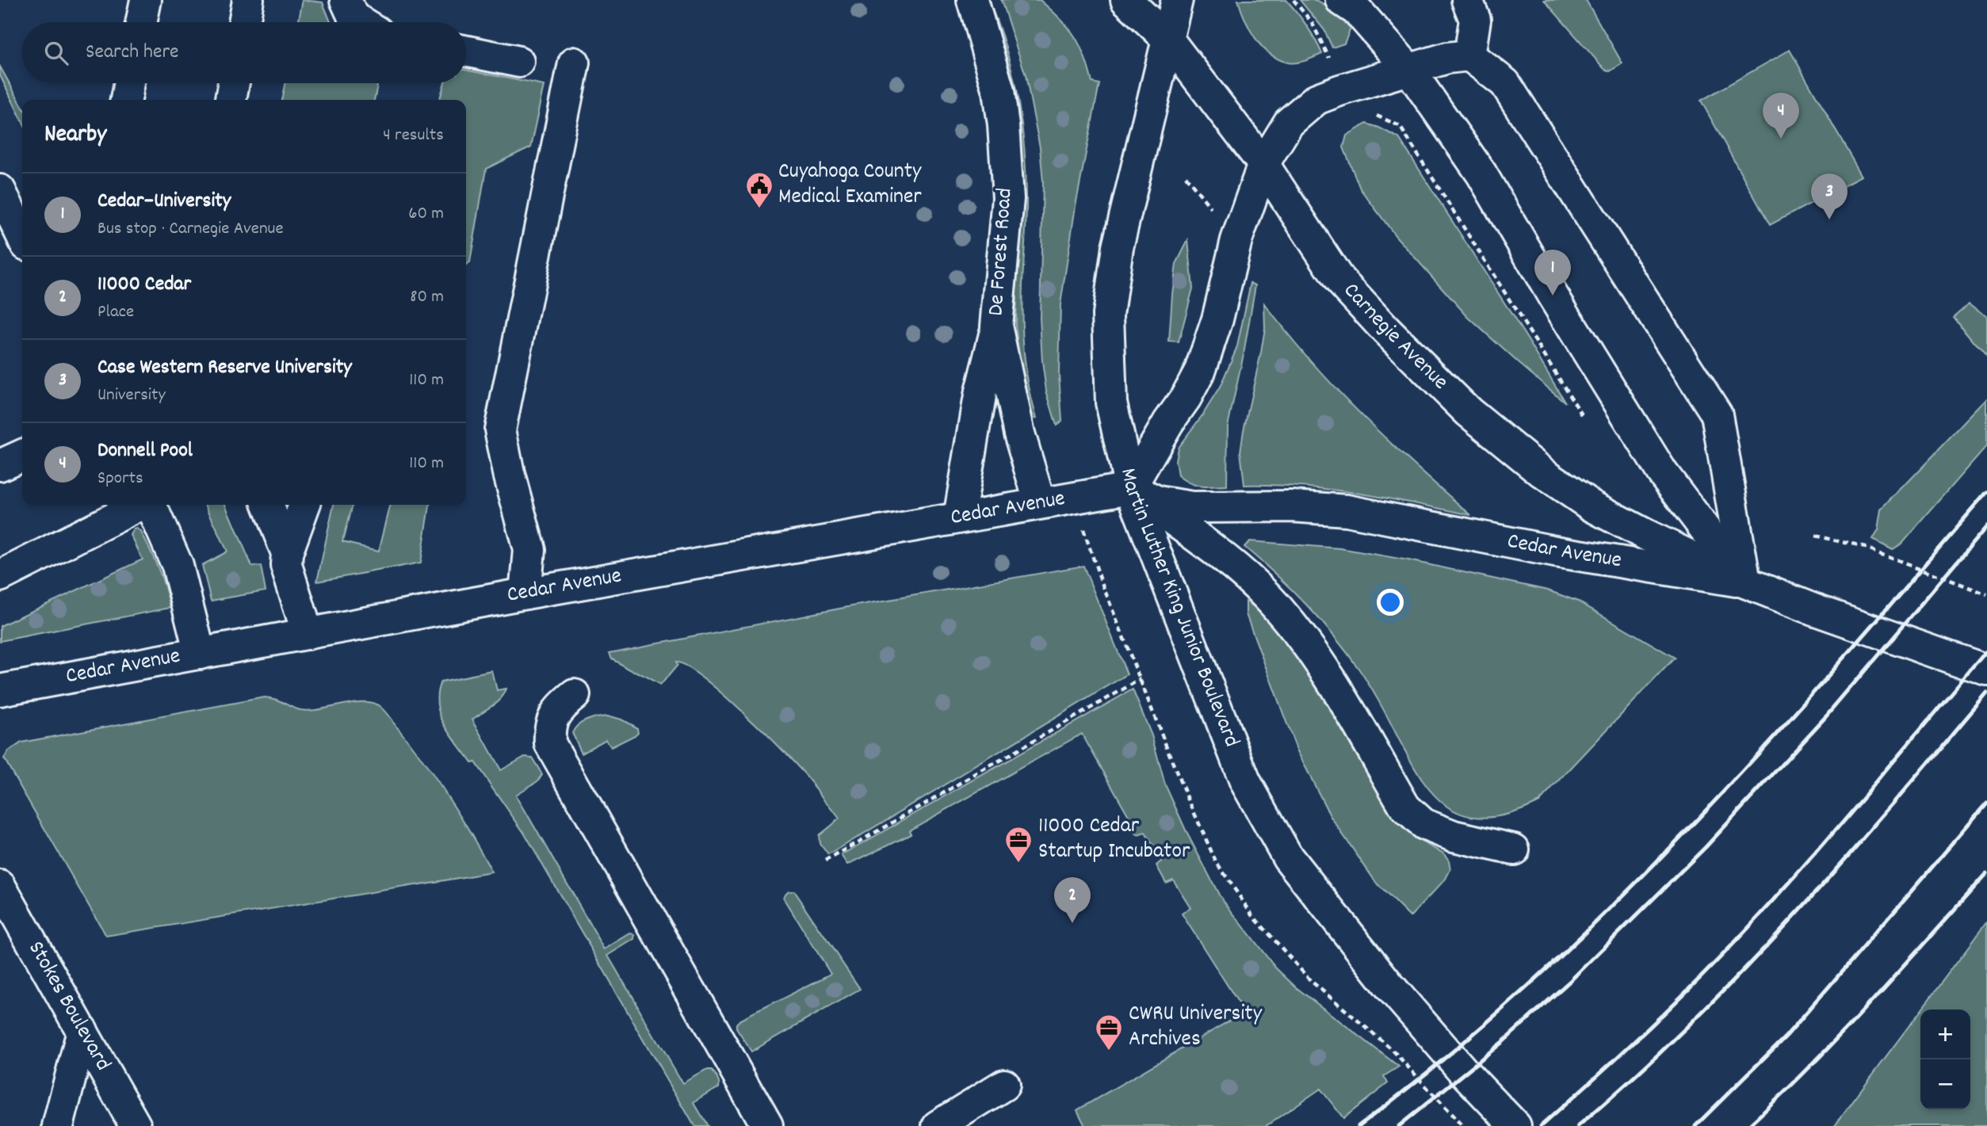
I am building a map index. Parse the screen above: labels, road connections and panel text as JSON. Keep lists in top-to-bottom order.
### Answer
{
  "streets": {
    "street": [
      "De Forest Road",
      "Carnegie Avenue",
      "Cedar Avenue",
      "Martin Luther King Junior Boulevard",
      "Stokes Boulevard"
    ]
  },
  "crossings": [
    ["De Forest Road", "Cedar Avenue"],
    ["Carnegie Avenue", "Cedar Avenue"],
    ["Carnegie Avenue", "Martin Luther King Junior Boulevard"],
    ["Cedar Avenue", "Martin Luther King Junior Boulevard"]
  ],
  "places": {
    "public building": ["Cuyahoga County Medical Examiner"],
    "office": ["11000 Cedar Startup Incubator", "CWRU University Archives"]
  },
  "page": {
    "search": "Search here",
    "pins": [
      "4",
      "3",
      "1",
      "2"
    ],
    "heading": ["Nearby", "4 results"],
    "list": [
      {
        "mark": "1",
        "name": "Cedar–University",
        "note": "Bus stop · Carnegie Avenue",
        "value": "60 m"
      },
      {
        "mark": "2",
        "name": "11000 Cedar",
        "note": "Place",
        "value": "80 m"
      },
      {
        "mark": "3",
        "name": "Case Western Reserve University",
        "note": "University",
        "value": "110 m"
      },
      {
        "mark": "4",
        "name": "Donnell Pool",
        "note": "Sports",
        "value": "110 m"
      }
    ],
    "map_buttons": ["+", "−"]
  }
}
